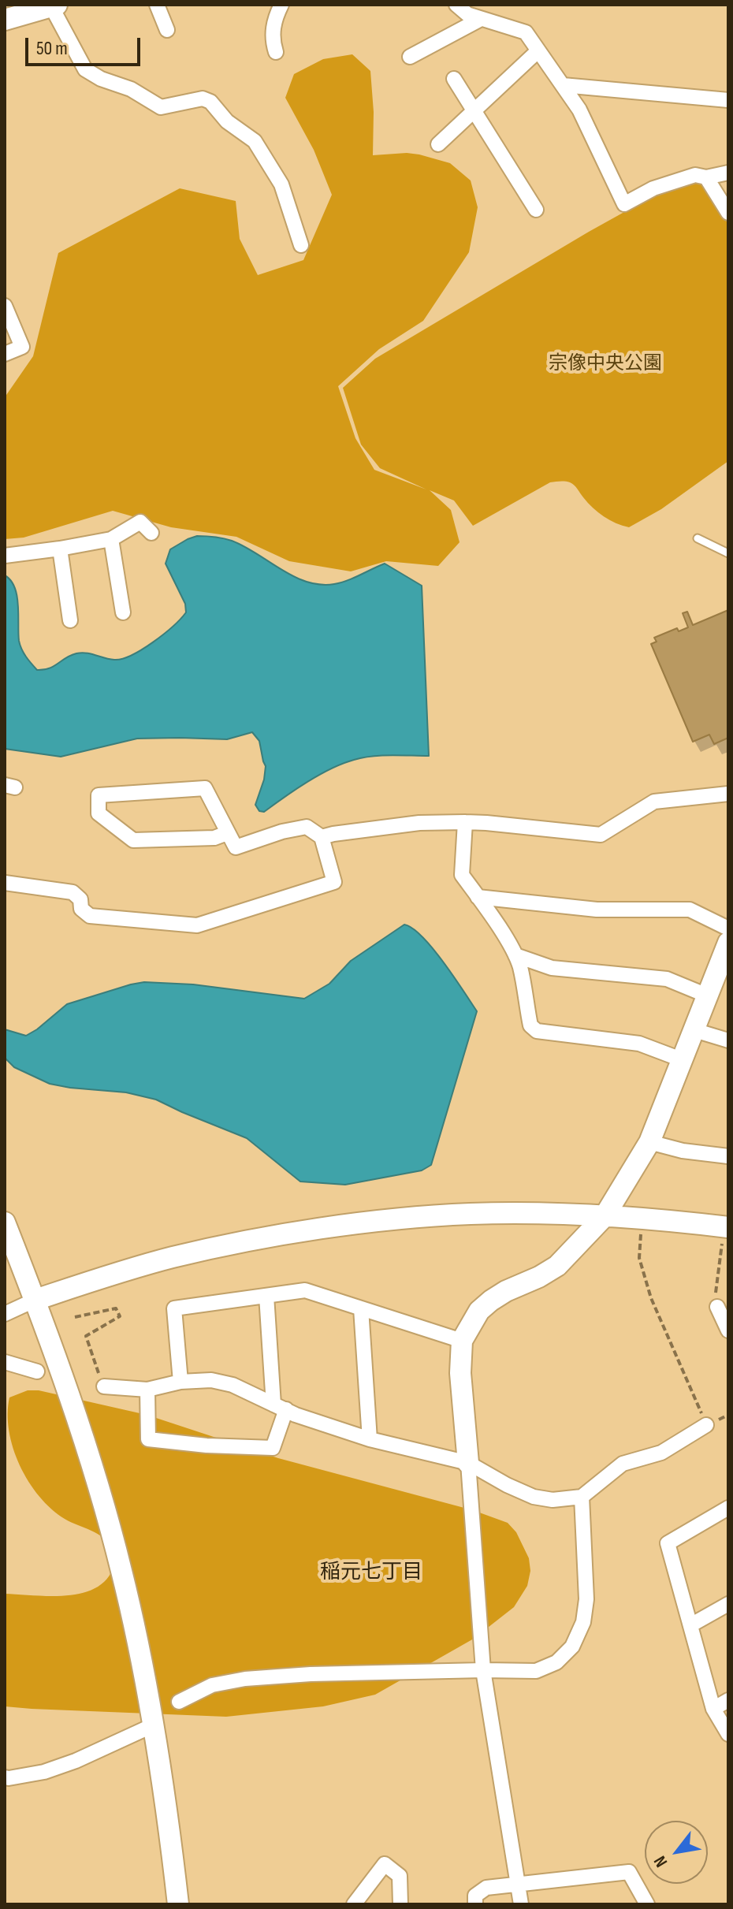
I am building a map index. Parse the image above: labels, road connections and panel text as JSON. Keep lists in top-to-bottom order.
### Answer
{
  "districts": ["稲元七丁目"],
  "parks": ["宗像中央公園"],
  "scale_bar": "50 m",
  "north": "bottom left"
}
